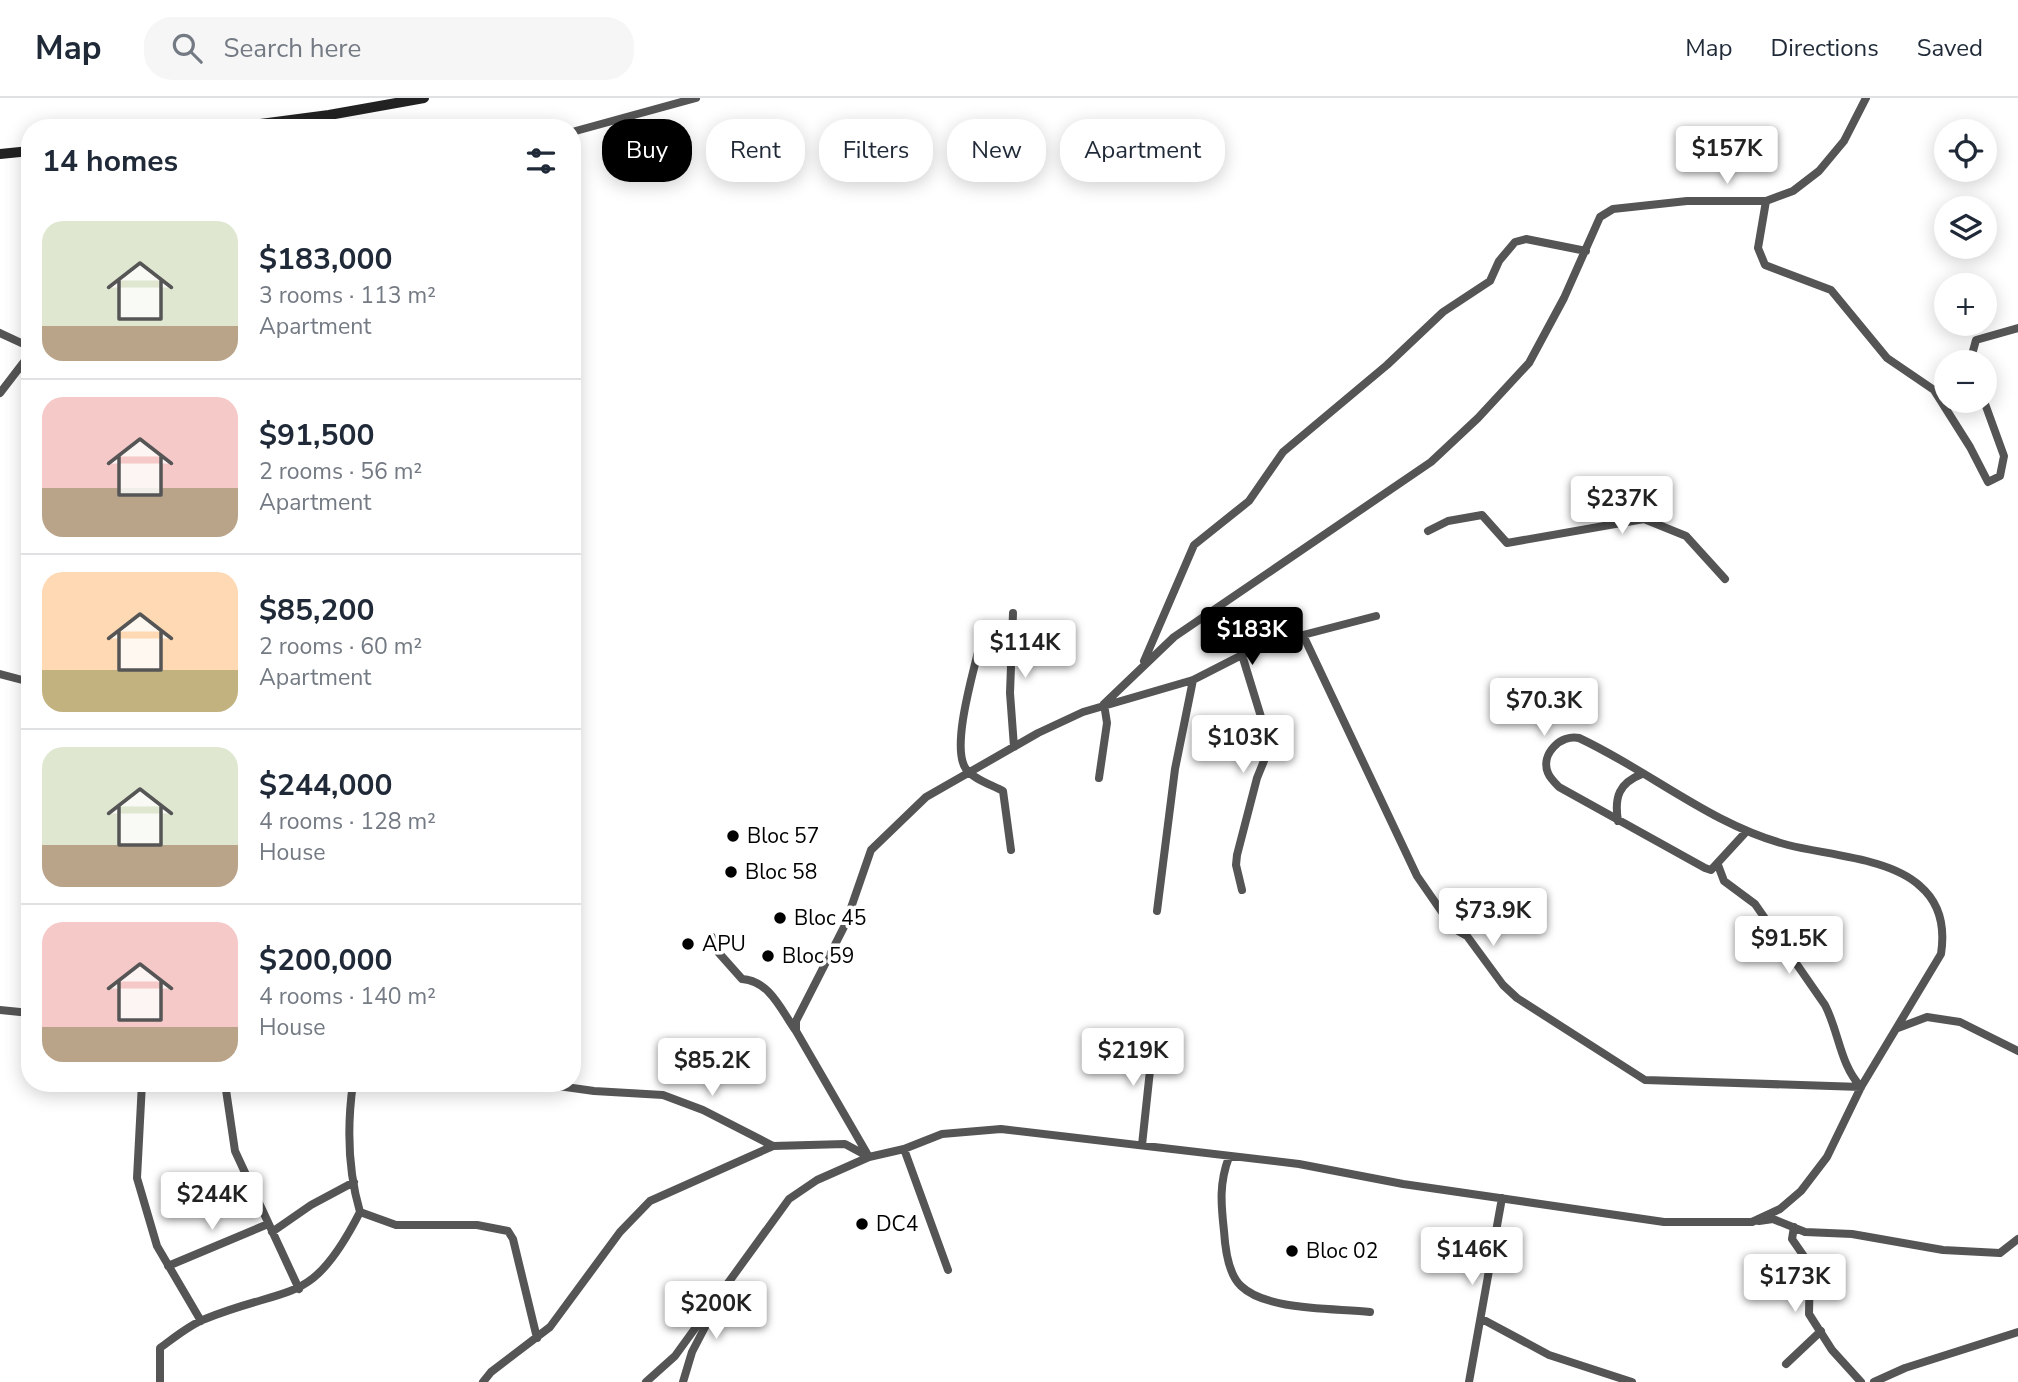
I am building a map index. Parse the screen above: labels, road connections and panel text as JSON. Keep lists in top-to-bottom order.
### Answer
{
  "places": [
    "Bloc 57",
    "Bloc 58",
    "Bloc 45",
    "APU",
    "Bloc 59",
    "DC4",
    "Bloc 02"
  ],
  "page": {
    "header": "Map",
    "search": "Search here",
    "nav": ["Map", "Directions", "Saved"],
    "map_buttons": ["+", "−"],
    "chip": [
      "Buy",
      "Rent",
      "Filters",
      "New",
      "Apartment"
    ],
    "heading": "14 homes",
    "price": [
      "$157K",
      "$237K",
      "$183K",
      "$114K",
      "$70.3K",
      "$103K",
      "$73.9K",
      "$91.5K",
      "$219K",
      "$85.2K",
      "$244K",
      "$146K",
      "$173K",
      "$200K"
    ],
    "list": [
      {
        "name": "$183,000",
        "note": "3 rooms · 113 m² · Apartment"
      },
      {
        "name": "$91,500",
        "note": "2 rooms · 56 m² · Apartment"
      },
      {
        "name": "$85,200",
        "note": "2 rooms · 60 m² · Apartment"
      },
      {
        "name": "$244,000",
        "note": "4 rooms · 128 m² · House"
      },
      {
        "name": "$200,000",
        "note": "4 rooms · 140 m² · House"
      }
    ]
  }
}
